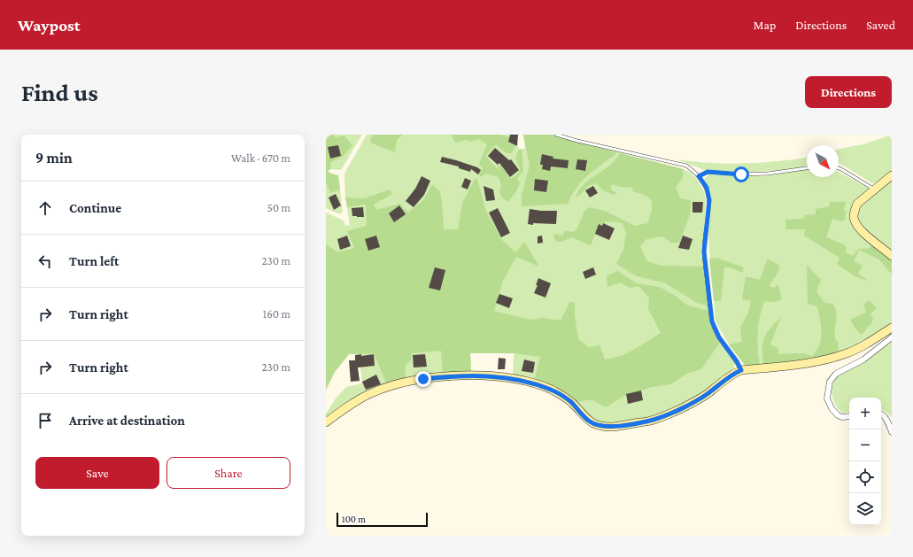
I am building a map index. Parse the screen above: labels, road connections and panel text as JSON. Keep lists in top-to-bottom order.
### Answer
{
  "scale_bar": "100 m",
  "north": "bottom right",
  "page": {
    "header": "Waypost",
    "nav": ["Map", "Directions", "Saved"],
    "buttons": [
      "Directions",
      ["Save", "Share"]
    ],
    "title": "Find us",
    "heading": ["9 min", "Walk · 670 m"],
    "list": [
      ["Continue", "50 m"],
      ["Turn left", "230 m"],
      ["Turn right", "160 m"],
      ["Turn right", "230 m"],
      "Arrive at destination"
    ],
    "map_buttons": ["+", "−"],
    "scale": "100 m"
  }
}
